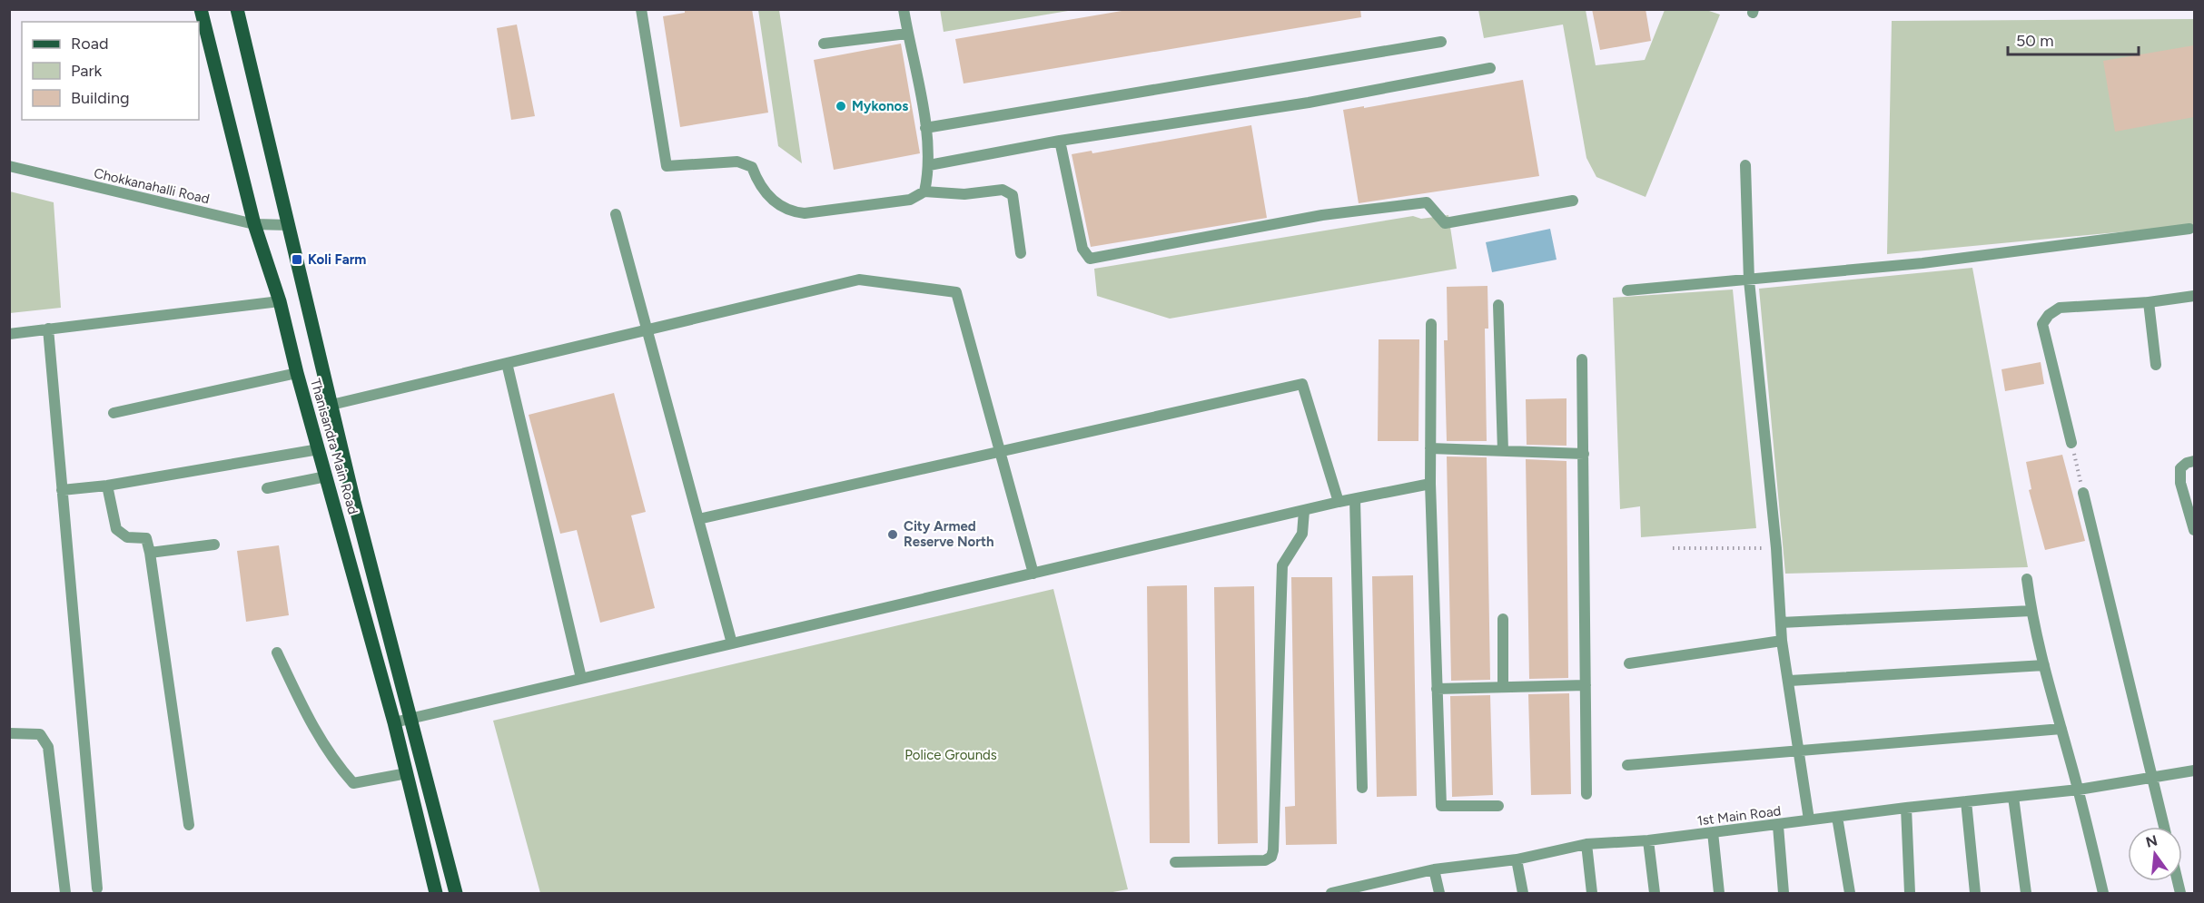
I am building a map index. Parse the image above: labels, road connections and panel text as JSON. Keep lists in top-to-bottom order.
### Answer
{
  "streets": {
    "main road": ["Thanisandra Main Road"],
    "street": ["Chokkanahalli Road", "1st Main Road"]
  },
  "crossings": [
    ["Chokkanahalli Road", "Thanisandra Main Road"]
  ],
  "parks": ["Police Grounds"],
  "places": {
    "other": ["Mykonos", "City Armed Reserve North"],
    "transit": ["Koli Farm"]
  },
  "legend": ["Road", "Park", "Building"],
  "scale_bar": "50 m",
  "north": "top"
}
